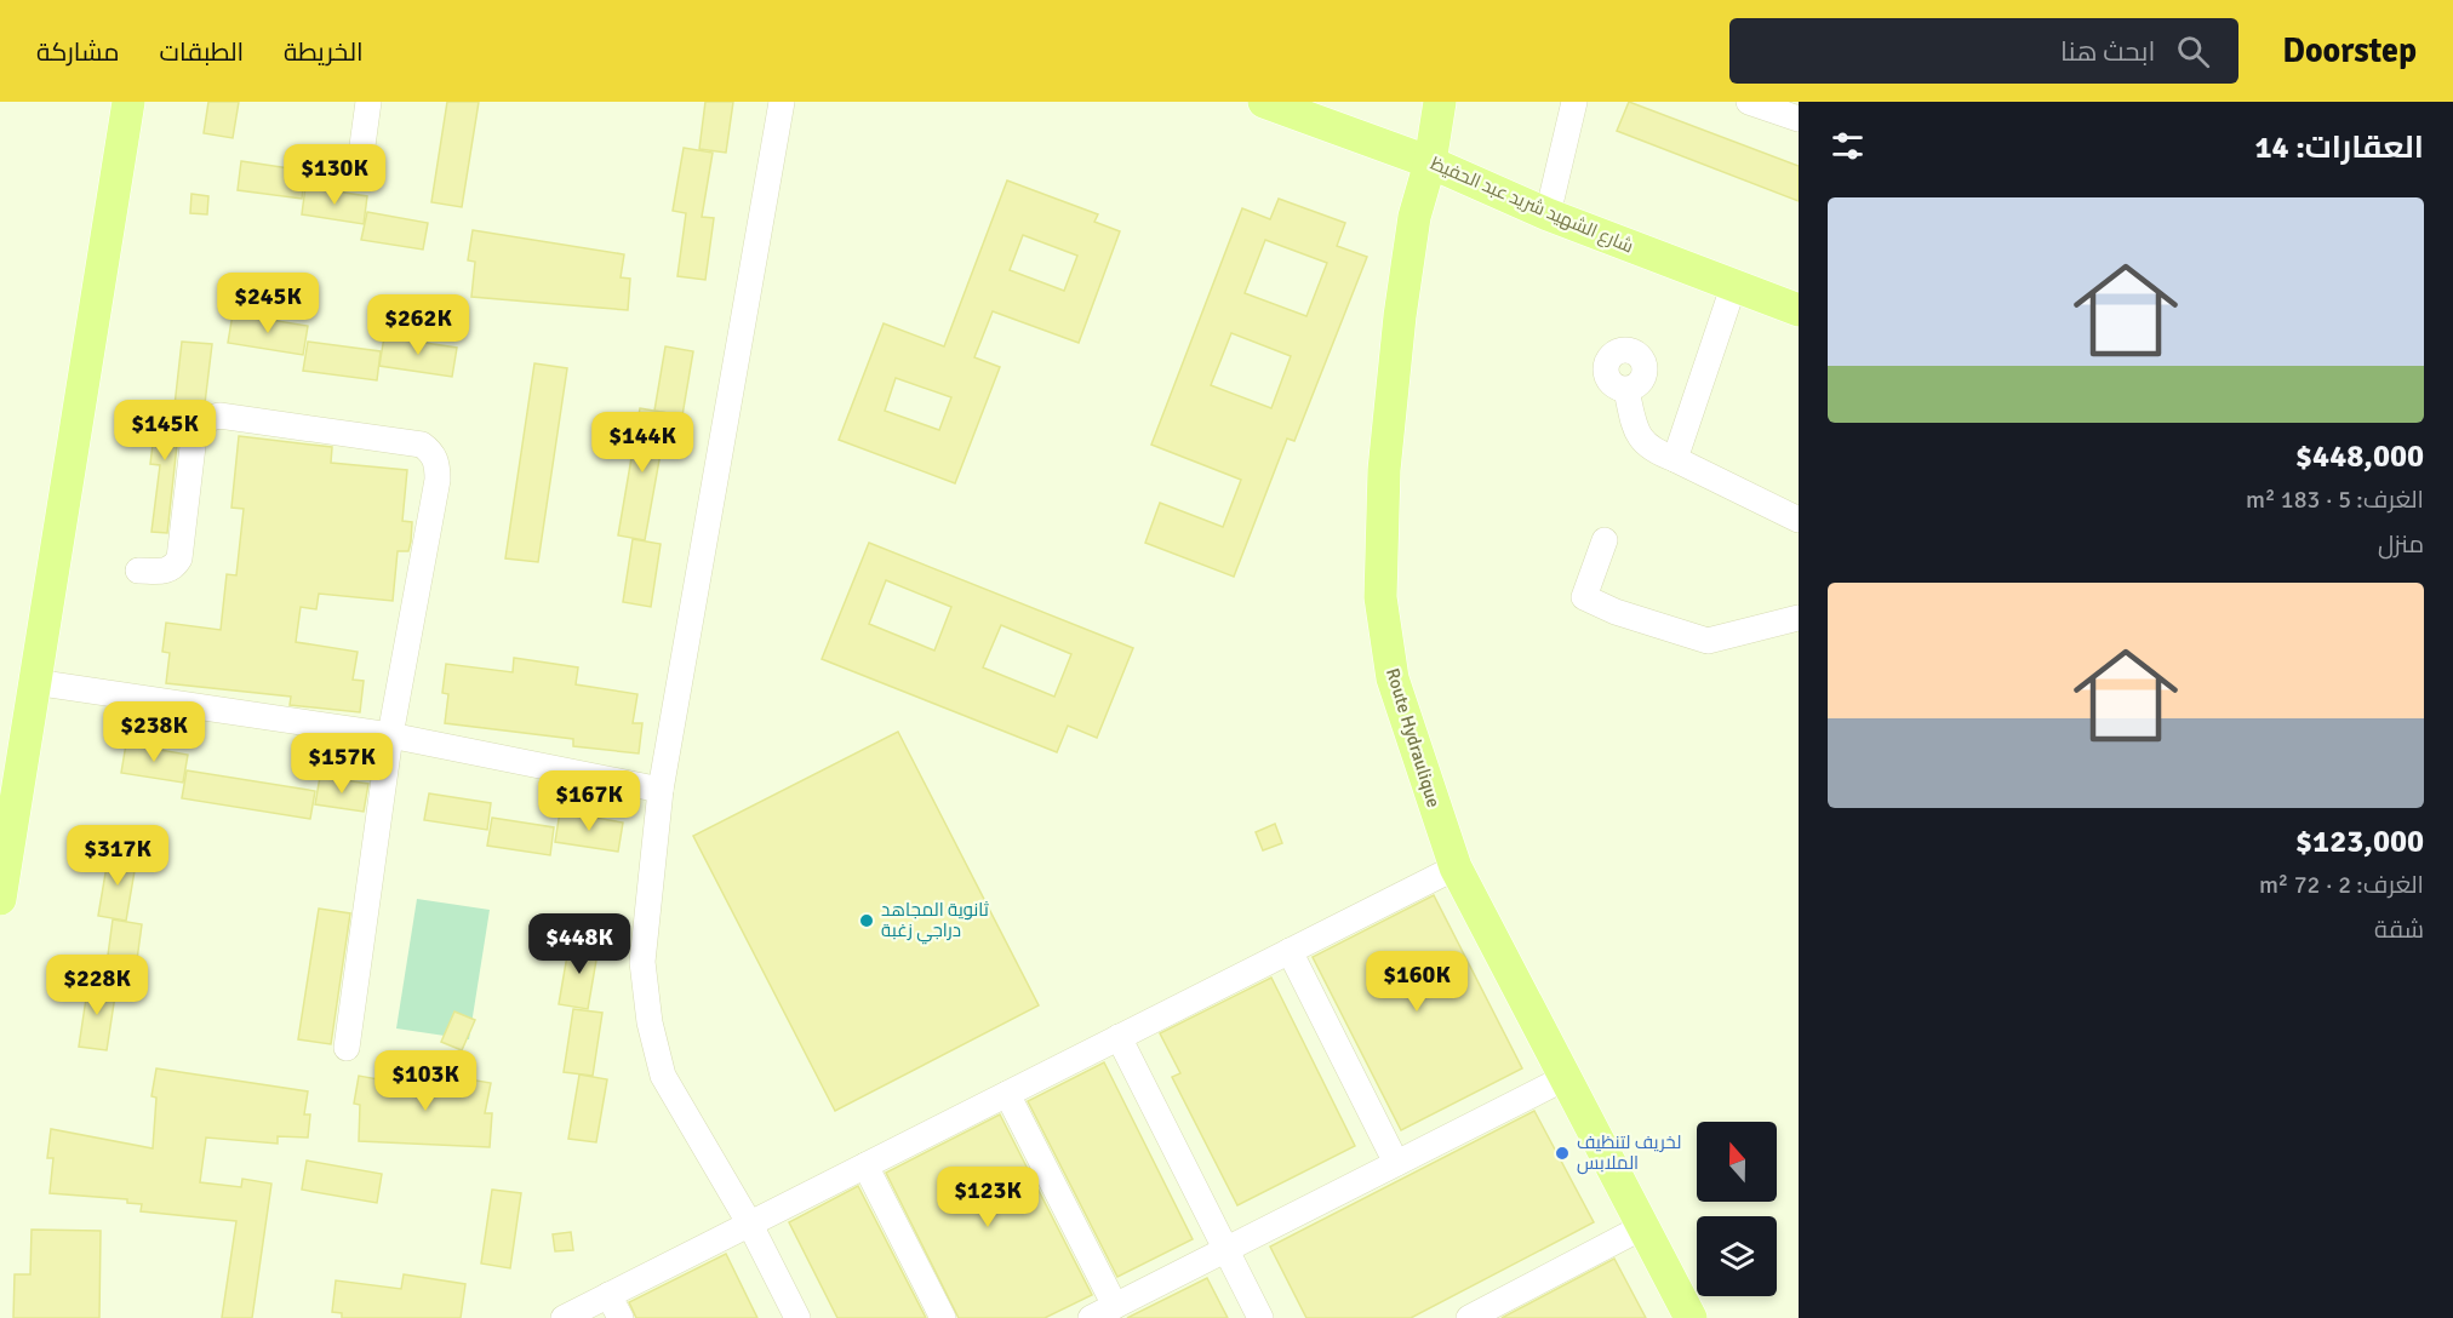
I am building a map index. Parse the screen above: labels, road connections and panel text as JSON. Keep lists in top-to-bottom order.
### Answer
{
  "streets": {
    "main road": ["شارع الشهيد شريد عبد الحفيظ", "Route Hydraulique"]
  },
  "crossings": [
    ["شارع الشهيد شريد عبد الحفيظ", "Route Hydraulique"]
  ],
  "places": ["ثانوية المجاهد دراجي زغبة", "لخريف لتنظيف الملابس"],
  "north": "top",
  "page": {
    "header": "Doorstep",
    "search": "ابحث هنا",
    "nav": ["الخريطة", "الطبقات", "مشاركة"],
    "heading": "العقارات: 14",
    "price": [
      "$130K",
      "$245K",
      "$262K",
      "$145K",
      "$144K",
      "$238K",
      "$157K",
      "$167K",
      "$317K",
      "$448K",
      "$160K",
      "$228K",
      "$103K",
      "$123K"
    ],
    "list": [
      {
        "name": "$448,000",
        "note": "الغرف: 5 · 183 m² · منزل"
      },
      {
        "name": "$123,000",
        "note": "الغرف: 2 · 72 m² · شقة"
      }
    ]
  }
}
